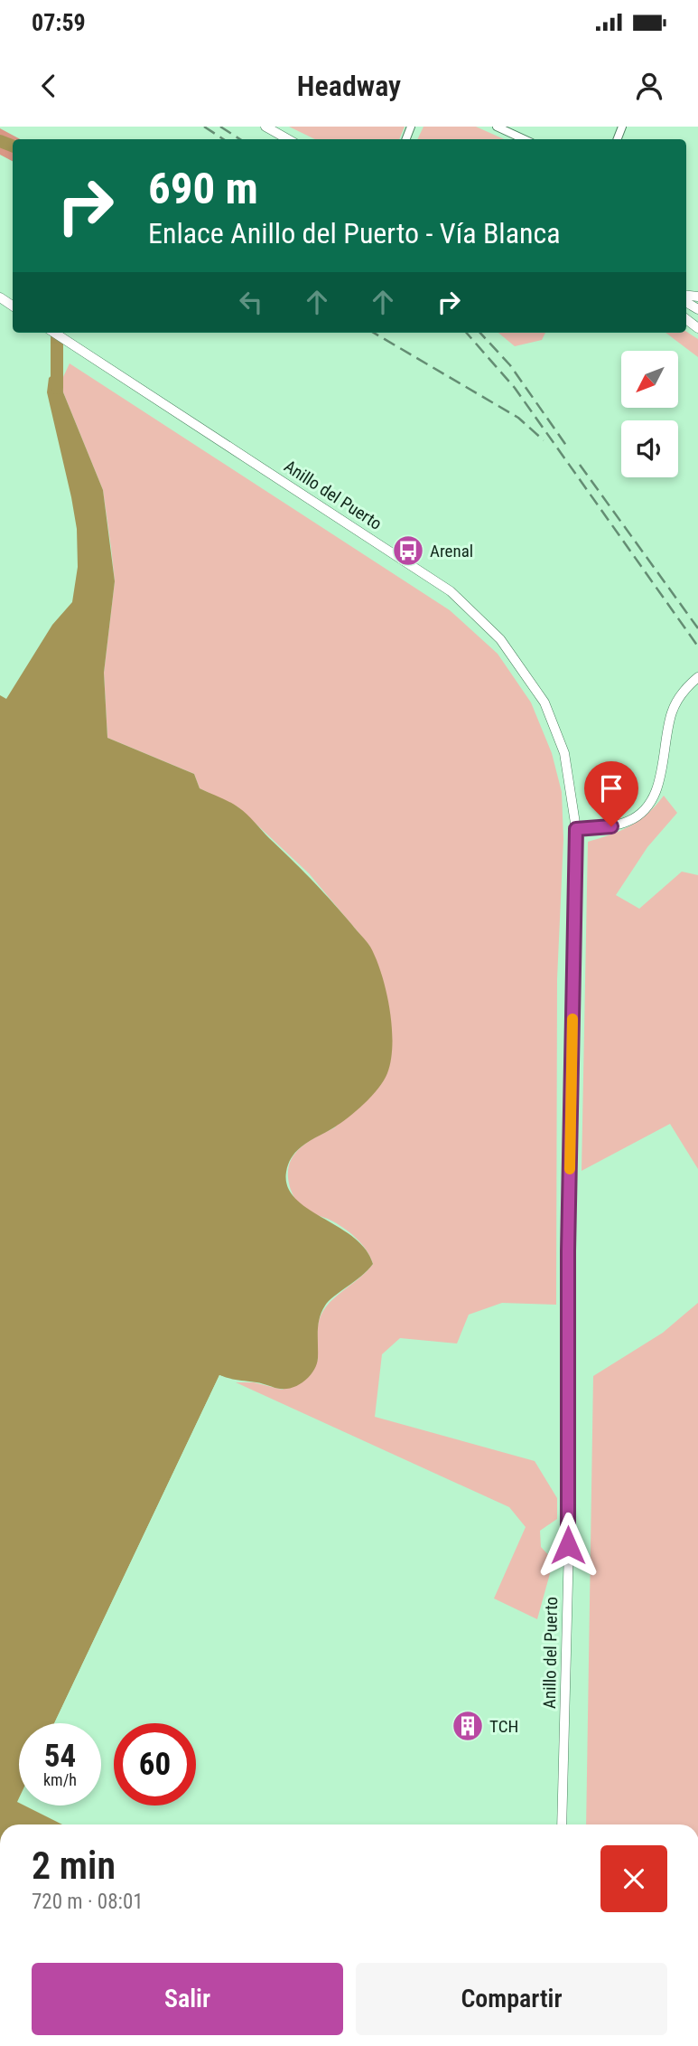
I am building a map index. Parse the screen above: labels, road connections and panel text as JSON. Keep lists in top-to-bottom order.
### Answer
{
  "streets": {
    "main road": ["Anillo del Puerto"]
  },
  "places": {
    "bus stop": ["Arenal"],
    "building": ["TCH"]
  },
  "north": "bottom left",
  "page": {
    "status": "07:59",
    "header": "Headway",
    "turn": ["690 m", "Enlace Anillo del Puerto - Vía Blanca"],
    "speed": "54 km/h",
    "limit": "60",
    "heading": ["2 min", "720 m · 08:01"],
    "buttons": ["Salir", "Compartir"]
  }
}
